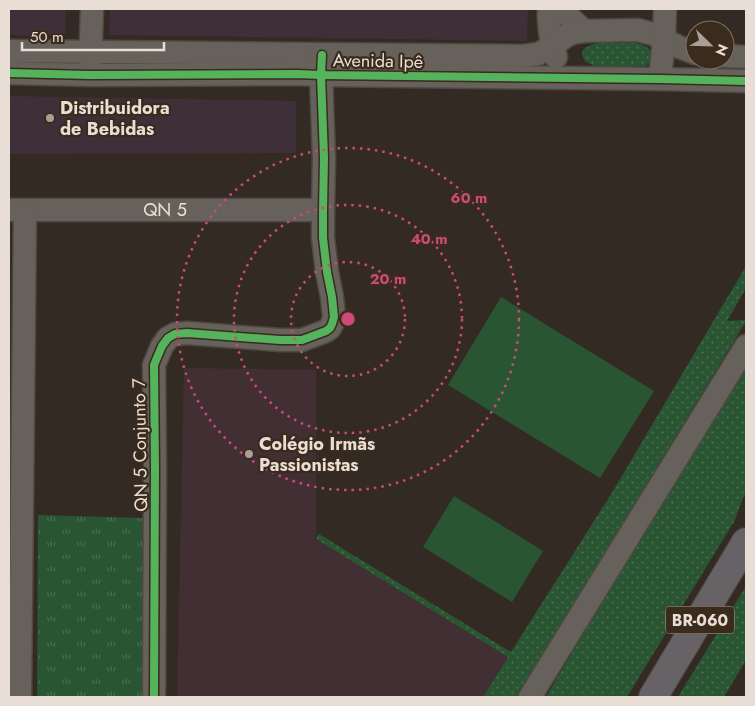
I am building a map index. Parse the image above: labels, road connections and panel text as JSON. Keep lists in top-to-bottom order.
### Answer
{
  "streets": {
    "highway": ["BR-060"],
    "street": ["Avenida Ipê", "QN 5", "QN 5 Conjunto 7"]
  },
  "crossings": [
    ["Avenida Ipê", "QN 5 Conjunto 7"],
    ["QN 5", "QN 5 Conjunto 7"]
  ],
  "places": ["Distribuidora de Bebidas", "Colégio Irmãs Passionistas"],
  "scale_bar": "50 m",
  "north": "bottom right",
  "rings": ["60 m", "40 m", "20 m"]
}
